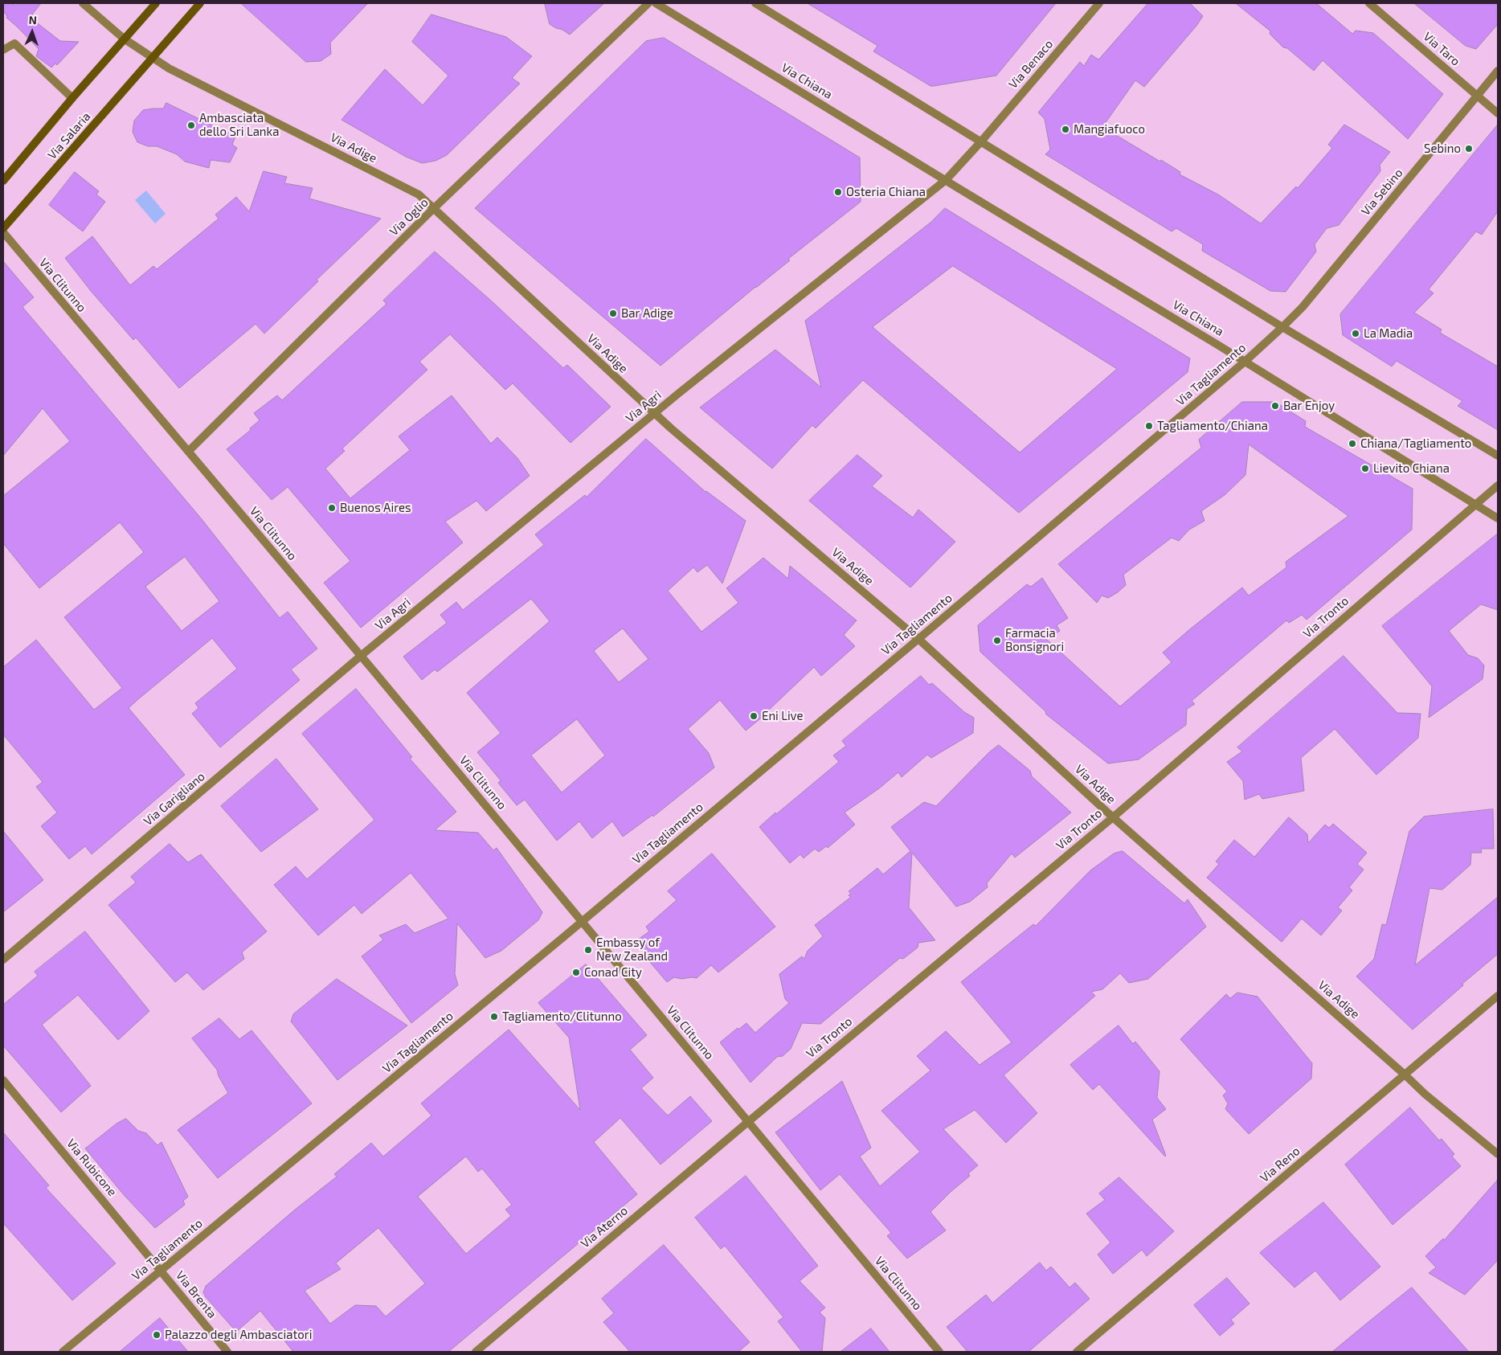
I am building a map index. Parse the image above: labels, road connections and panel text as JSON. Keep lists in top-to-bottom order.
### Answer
{
  "streets": {
    "main road": ["Via Salaria"],
    "street": [
      "Via Taro",
      "Via Benaco",
      "Via Chiana",
      "Via Adige",
      "Via Sebino",
      "Via Oglio",
      "Via Clitunno",
      "Via Tagliamento",
      "Via Agri",
      "Via Tronto",
      "Via Garigliano",
      "Via Reno",
      "Via Rubicone",
      "Via Aterno",
      "Via Brenta"
    ]
  },
  "crossings": [
    ["Via Taro", "Via Sebino"],
    ["Via Chiana", "Via Tagliamento"],
    ["Via Chiana", "Via Agri"],
    ["Via Chiana", "Via Tronto"],
    ["Via Salaria", "Via Adige"],
    ["Via Adige", "Via Oglio"],
    ["Via Adige", "Via Tagliamento"],
    ["Via Adige", "Via Agri"],
    ["Via Adige", "Via Tronto"],
    ["Via Adige", "Via Reno"],
    ["Via Sebino", "Via Tagliamento"],
    ["Via Oglio", "Via Clitunno"],
    ["Via Clitunno", "Via Tagliamento"],
    ["Via Clitunno", "Via Agri"],
    ["Via Clitunno", "Via Tronto"],
    ["Via Clitunno", "Via Garigliano"],
    ["Via Clitunno", "Via Aterno"],
    ["Via Tagliamento", "Via Rubicone"],
    ["Via Tagliamento", "Via Brenta"],
    ["Via Agri", "Via Garigliano"],
    ["Via Tronto", "Via Aterno"],
    ["Via Rubicone", "Via Brenta"]
  ],
  "places": [
    "Ambasciata dello Sri Lanka",
    "Mangiafuoco",
    "Sebino",
    "Osteria Chiana",
    "Bar Adige",
    "La Madia",
    "Bar Enjoy",
    "Tagliamento/Chiana",
    "Chiana/Tagliamento",
    "Lievito Chiana",
    "Buenos Aires",
    "Farmacia Bonsignori",
    "Eni Live",
    "Embassy of New Zealand",
    "Conad City",
    "Tagliamento/Clitunno",
    "Palazzo degli Ambasciatori"
  ],
  "north": "top"
}
